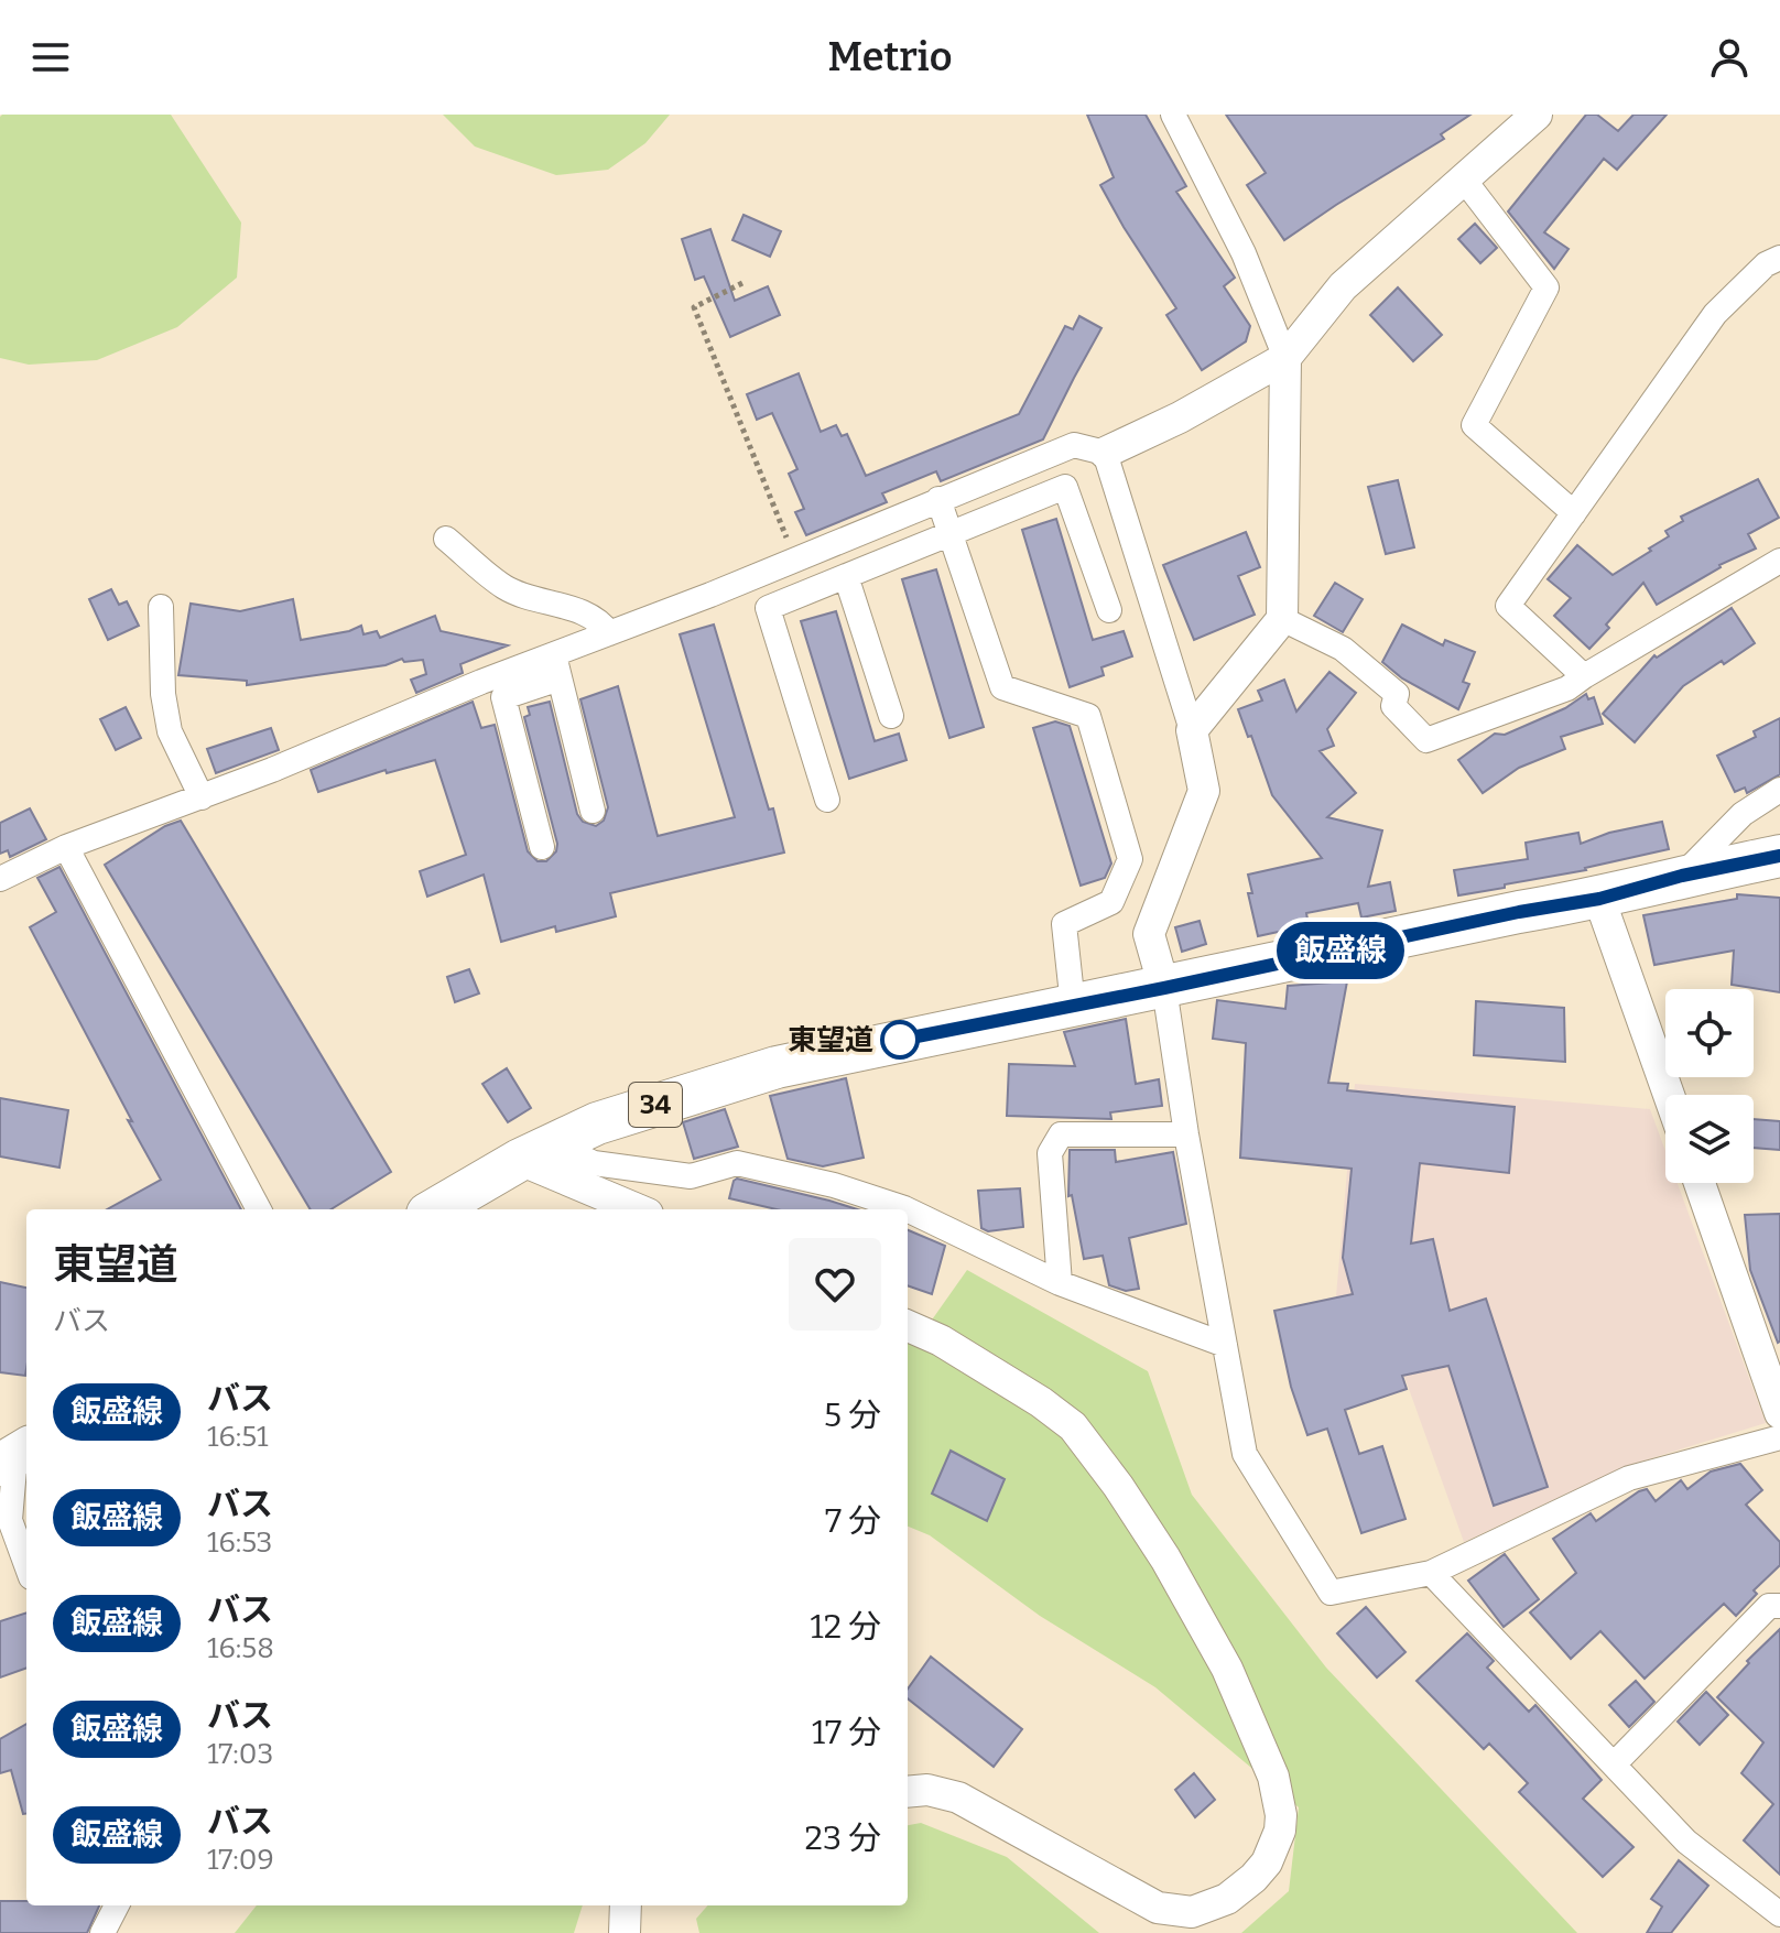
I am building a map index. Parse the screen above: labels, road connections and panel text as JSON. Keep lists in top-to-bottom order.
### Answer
{
  "streets": {
    "highway": ["34"]
  },
  "places": ["東望道"],
  "lines": ["bus line 飯盛線"],
  "page": {
    "header": "Metrio",
    "on_map": "飯盛線",
    "heading": ["東望道", "バス"],
    "list": [
      {
        "mark": "飯盛線",
        "name": "バス",
        "note": "16:51",
        "value": "5 分"
      },
      {
        "mark": "飯盛線",
        "name": "バス",
        "note": "16:53",
        "value": "7 分"
      },
      {
        "mark": "飯盛線",
        "name": "バス",
        "note": "16:58",
        "value": "12 分"
      },
      {
        "mark": "飯盛線",
        "name": "バス",
        "note": "17:03",
        "value": "17 分"
      },
      {
        "mark": "飯盛線",
        "name": "バス",
        "note": "17:09",
        "value": "23 分"
      }
    ]
  }
}
